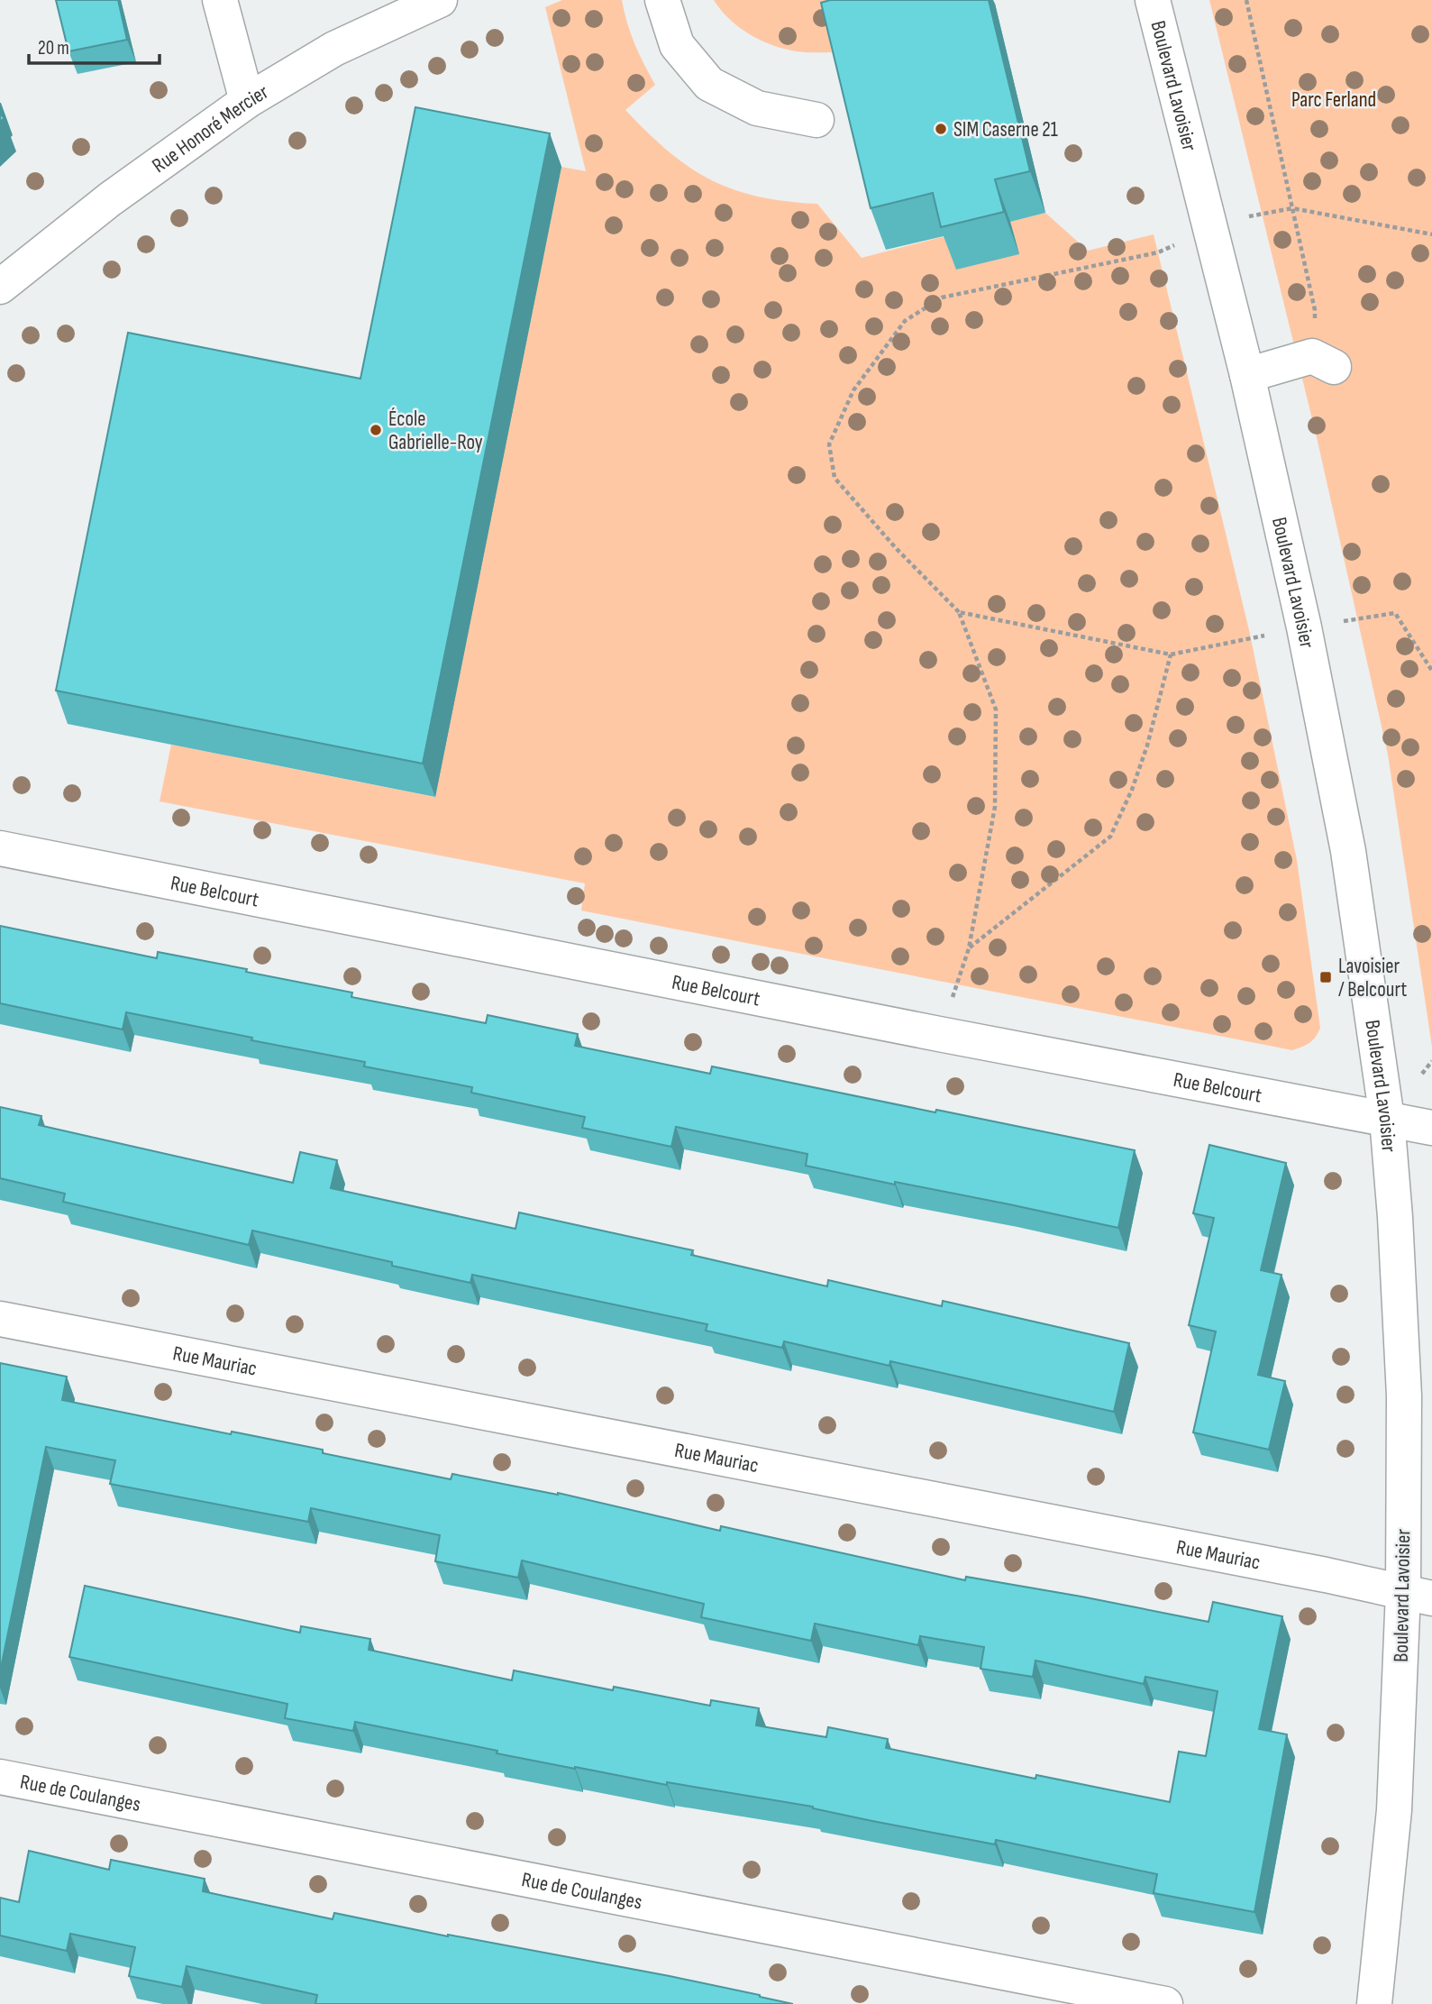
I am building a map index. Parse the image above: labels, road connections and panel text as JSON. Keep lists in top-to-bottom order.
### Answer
{
  "streets": {
    "street": [
      "Boulevard Lavoisier",
      "Rue Honoré Mercier",
      "Rue Belcourt",
      "Rue Mauriac",
      "Rue de Coulanges"
    ]
  },
  "crossings": [
    ["Boulevard Lavoisier", "Rue Belcourt"],
    ["Boulevard Lavoisier", "Rue Mauriac"]
  ],
  "parks": ["Parc Ferland"],
  "places": {
    "other": ["SIM Caserne 21", "École Gabrielle-Roy"],
    "transit": ["Lavoisier / Belcourt"]
  },
  "scale_bar": "20 m"
}
